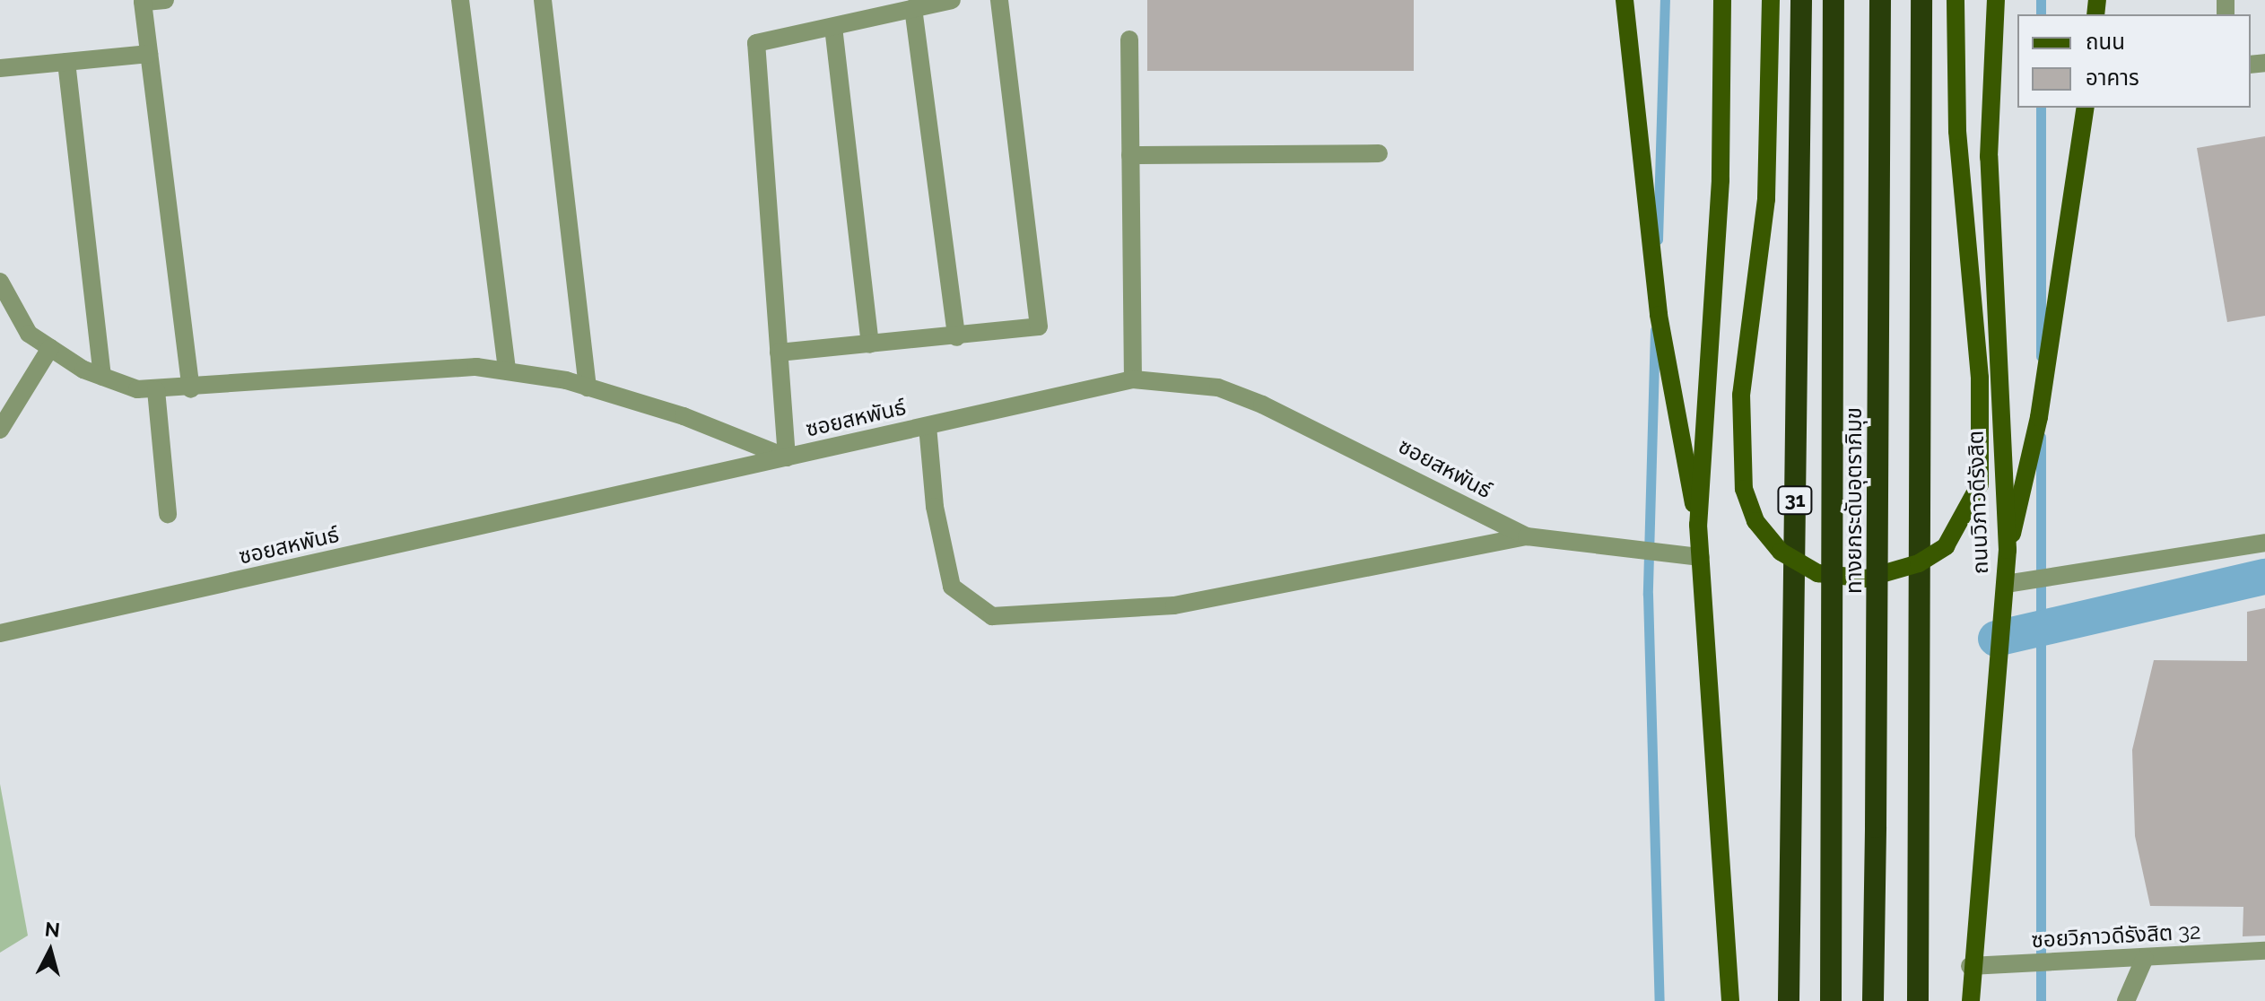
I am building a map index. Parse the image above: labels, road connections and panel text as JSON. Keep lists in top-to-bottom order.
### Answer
{
  "streets": {
    "highway": ["31", "ทางยกระดับอุตราภิมุข"],
    "main road": ["ถนนวิภาวดีรังสิต"],
    "street": ["ซอยสหพันธ์", "ซอยวิภาวดีรังสิต 32"]
  },
  "crossings": [
    ["ถนนวิภาวดีรังสิต", "ซอยวิภาวดีรังสิต 32"]
  ],
  "legend": ["ถนน", "อาคาร"],
  "north": "top"
}
